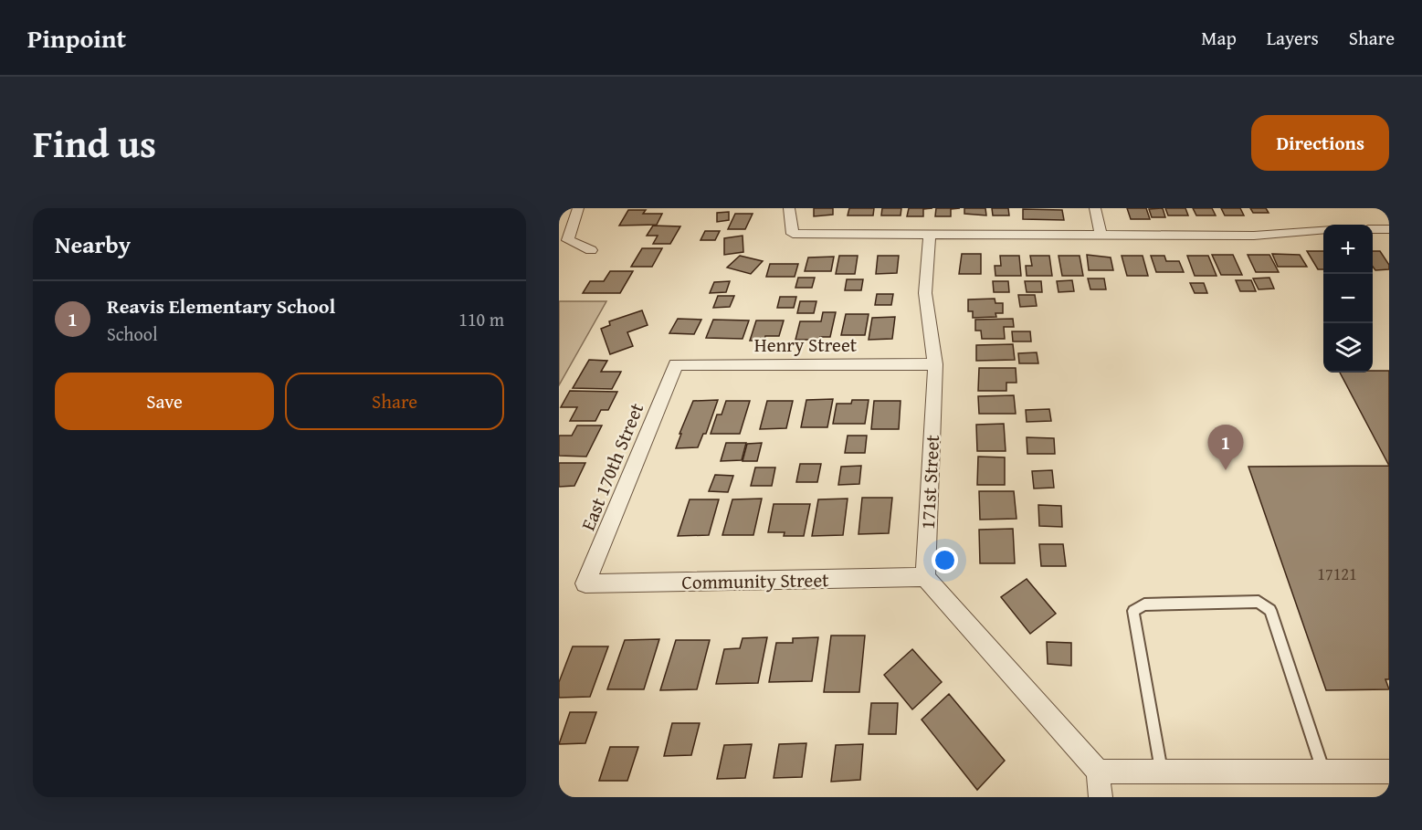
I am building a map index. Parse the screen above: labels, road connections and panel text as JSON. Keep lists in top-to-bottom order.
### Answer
{
  "streets": {
    "street": [
      "Henry Street",
      "East 170th Street",
      "171st Street",
      "Community Street"
    ]
  },
  "crossings": [
    ["Henry Street", "East 170th Street"],
    ["Henry Street", "171st Street"],
    ["East 170th Street", "Community Street"],
    ["171st Street", "Community Street"]
  ],
  "house_numbers": ["17121"],
  "page": {
    "header": "Pinpoint",
    "nav": ["Map", "Layers", "Share"],
    "title": "Find us",
    "buttons": [
      "Directions",
      ["Save", "Share"]
    ],
    "heading": "Nearby",
    "map_buttons": ["+", "−"],
    "list": [
      {
        "mark": "1",
        "name": "Reavis Elementary School",
        "note": "School",
        "value": "110 m"
      }
    ],
    "pins": "1"
  }
}
